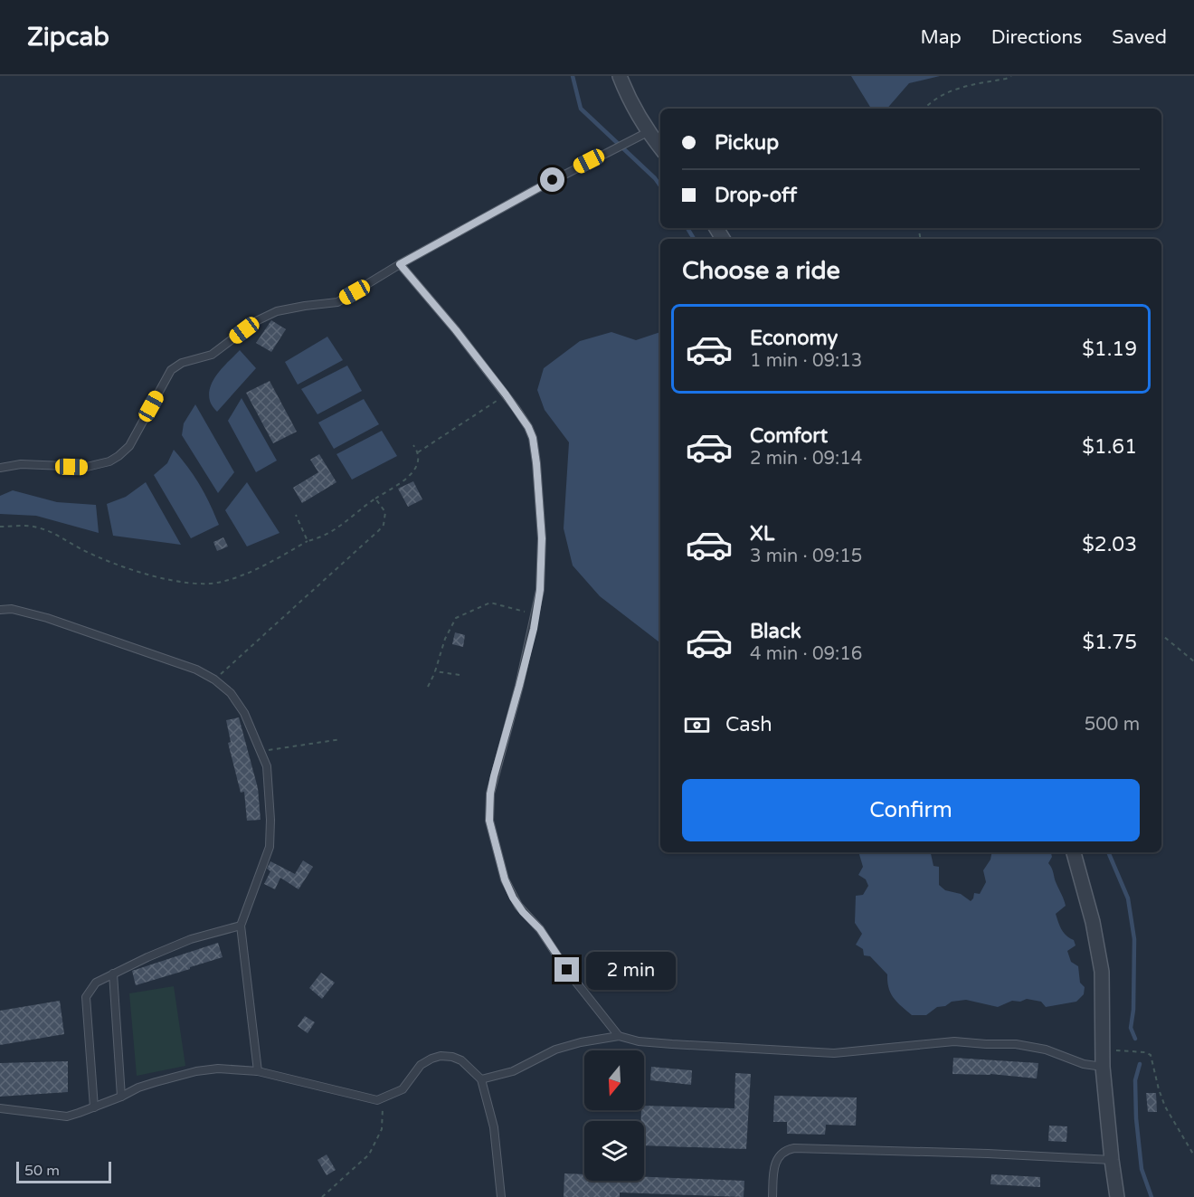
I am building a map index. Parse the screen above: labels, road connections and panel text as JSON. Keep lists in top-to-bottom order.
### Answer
{
  "scale_bar": "50 m",
  "north": "bottom",
  "page": {
    "header": "Zipcab",
    "nav": ["Map", "Directions", "Saved"],
    "banner": ["Pickup", "Drop-off"],
    "heading": "Choose a ride",
    "list": [
      {
        "name": "Economy",
        "note": "1 min · 09:13",
        "value": "$1.19"
      },
      {
        "name": "Comfort",
        "note": "2 min · 09:14",
        "value": "$1.61"
      },
      {
        "name": "XL",
        "note": "3 min · 09:15",
        "value": "$2.03"
      },
      {
        "name": "Black",
        "note": "4 min · 09:16",
        "value": "$1.75"
      }
    ],
    "pay": ["Cash", "500 m"],
    "buttons": "Confirm",
    "bubble": "2 min",
    "scale": "50 m"
  }
}
